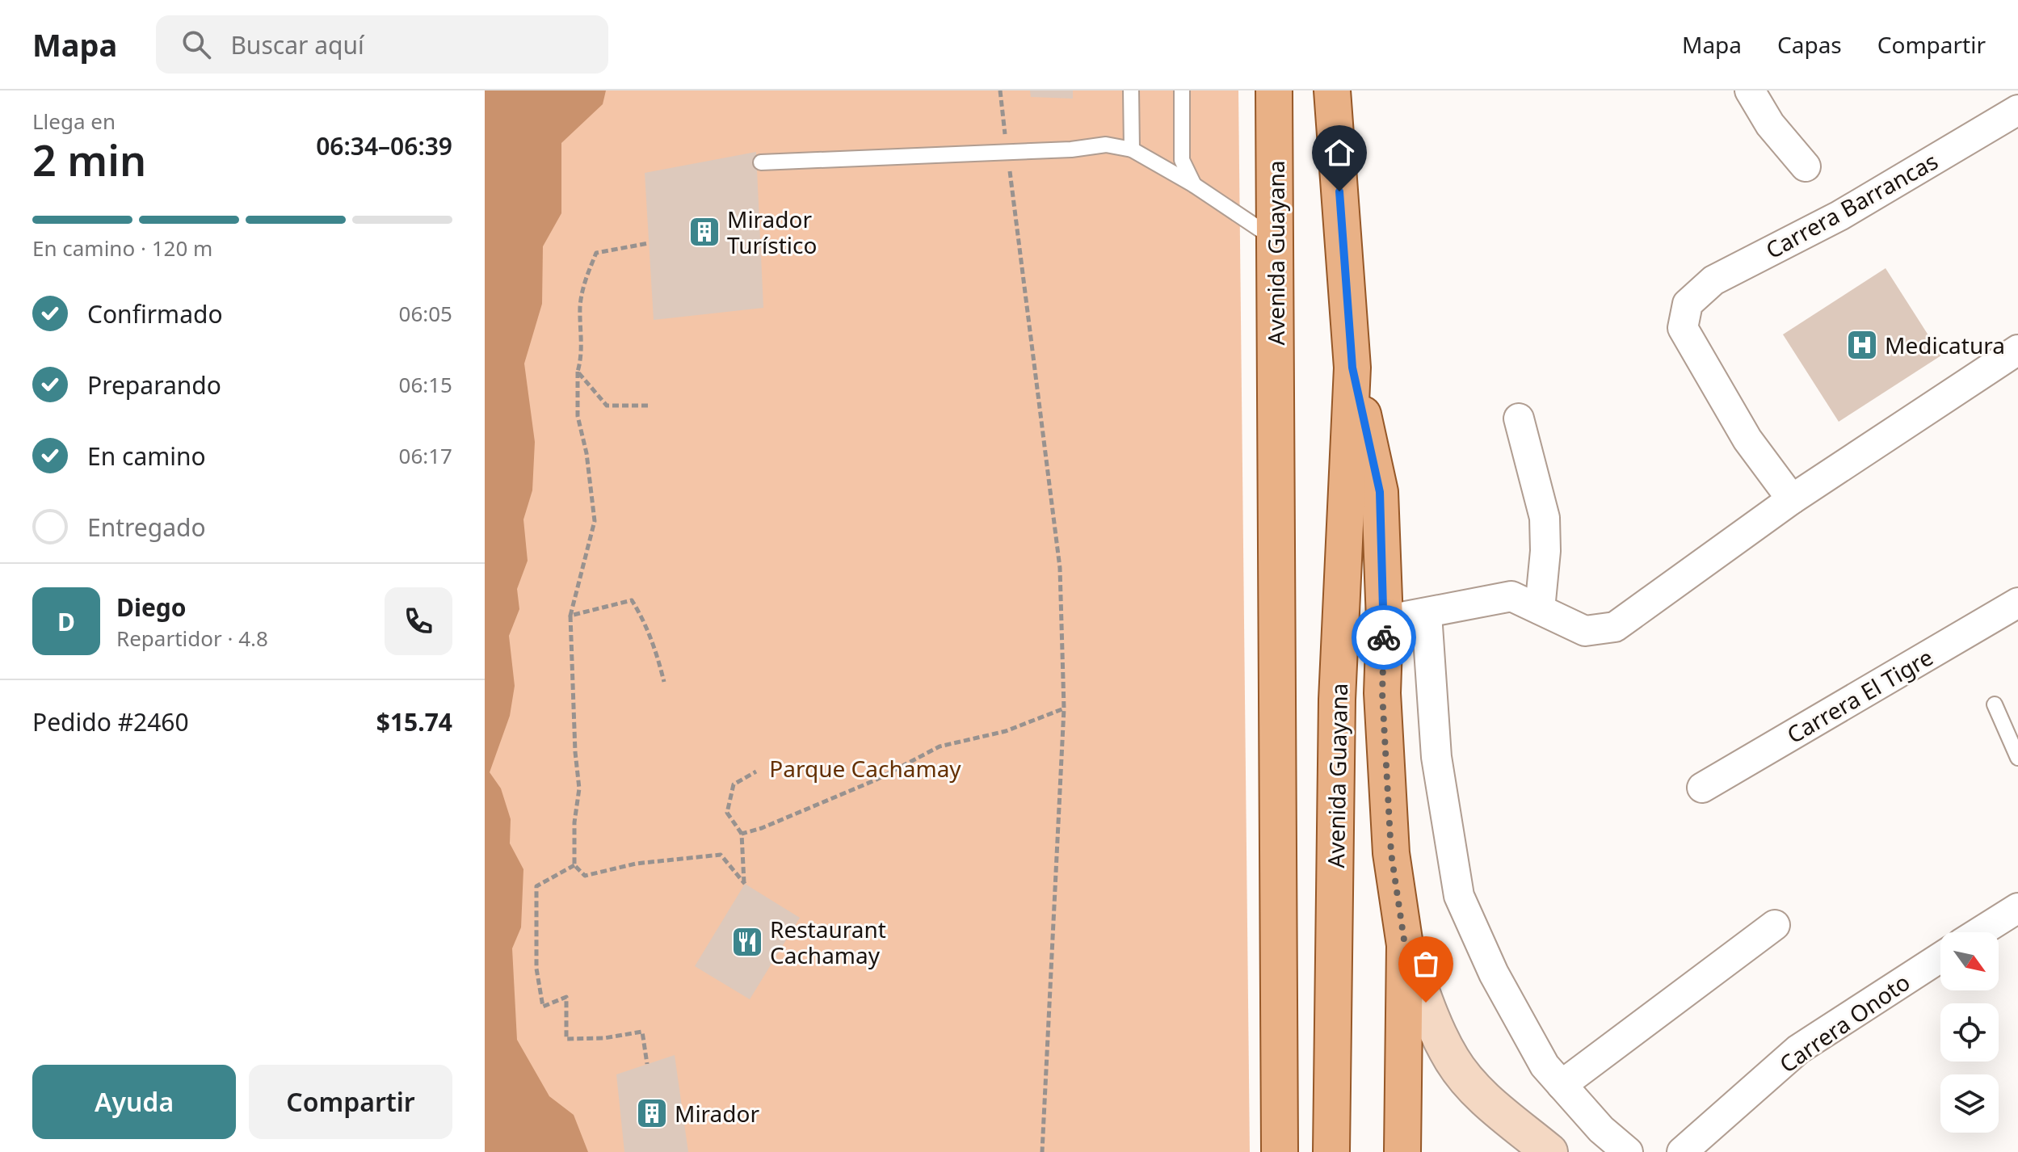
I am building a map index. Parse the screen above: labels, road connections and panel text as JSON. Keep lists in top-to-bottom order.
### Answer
{
  "streets": {
    "main road": ["Avenida Guayana"],
    "street": ["Carrera Barrancas", "Carrera El Tigre", "Carrera Onoto"]
  },
  "parks": ["Parque Cachamay"],
  "places": {
    "building": ["Mirador Turístico", "Mirador"],
    "hospital": ["Medicatura"],
    "restaurant": ["Restaurant Cachamay"]
  },
  "north": "bottom right",
  "page": {
    "header": "Mapa",
    "search": "Buscar aquí",
    "nav": ["Mapa", "Capas", "Compartir"],
    "heading": ["2 min", "Llega en", "06:34–06:39"],
    "panel": [
      "Diego",
      "Repartidor · 4.8",
      "Pedido #2460",
      "$15.74"
    ],
    "bar": "En camino · 120 m",
    "list": [
      ["Confirmado", "06:05"],
      ["Preparando", "06:15"],
      ["En camino", "06:17"],
      "Entregado"
    ],
    "round": "D",
    "buttons": ["Ayuda", "Compartir"]
  }
}
